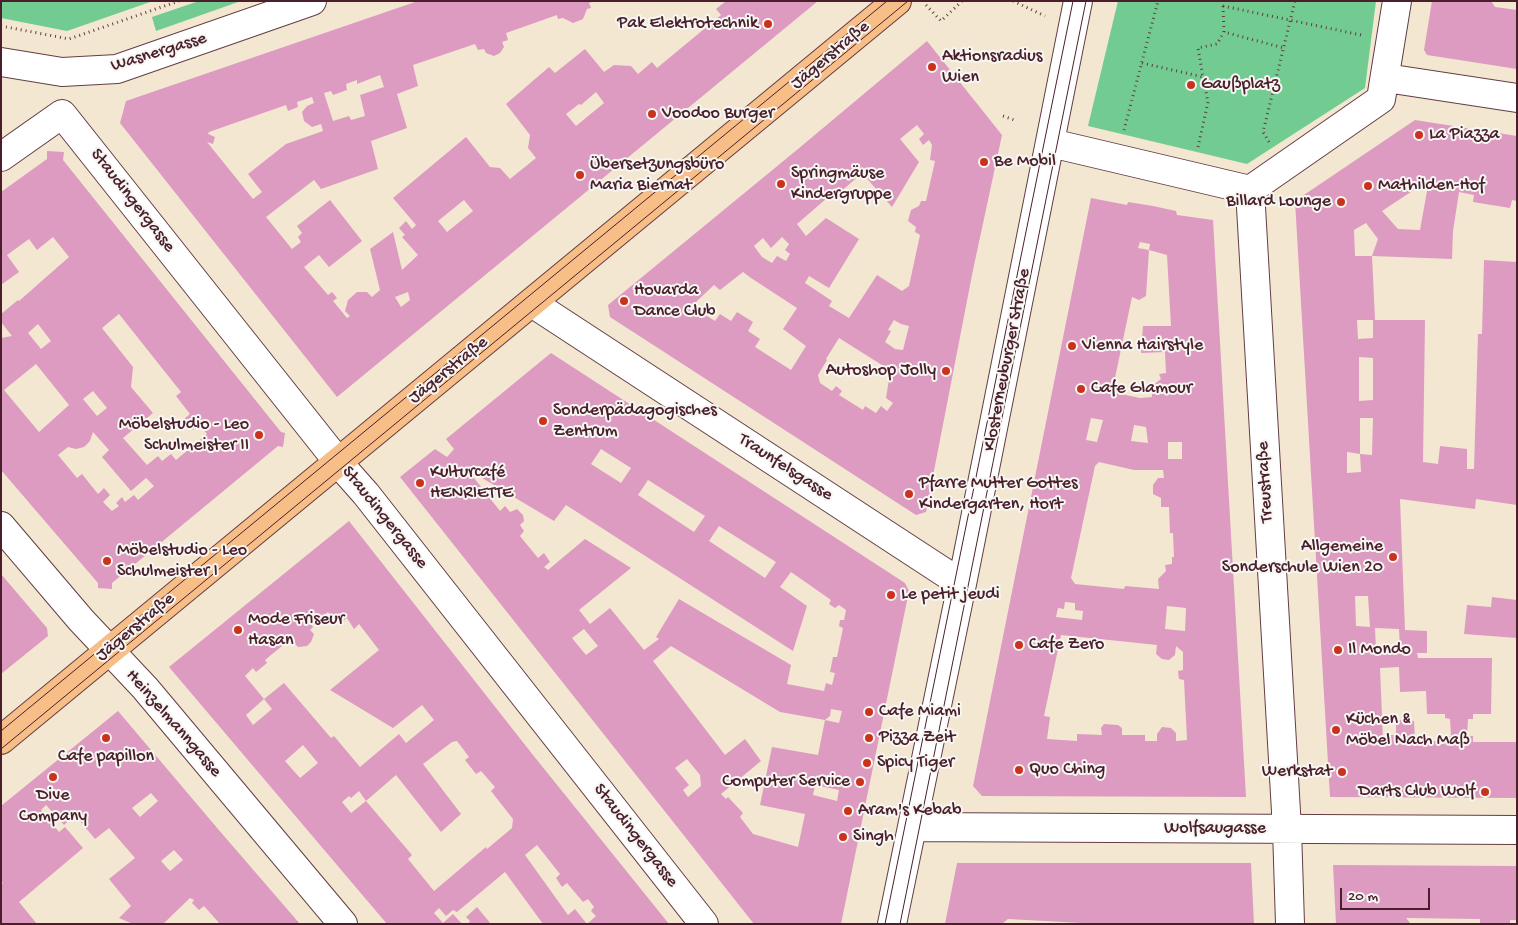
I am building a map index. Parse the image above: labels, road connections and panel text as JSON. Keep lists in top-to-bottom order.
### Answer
{
  "streets": {
    "main road": ["Jägerstraße"],
    "street": [
      "Wasnergasse",
      "Staudingergasse",
      "Klosterneuburger Straße",
      "Traunfelsgasse",
      "Treustraße",
      "Heinzelmanngasse",
      "Wolfsaugasse"
    ]
  },
  "crossings": [
    ["Jägerstraße", "Staudingergasse"],
    ["Jägerstraße", "Traunfelsgasse"],
    ["Jägerstraße", "Heinzelmanngasse"],
    ["Klosterneuburger Straße", "Traunfelsgasse"],
    ["Klosterneuburger Straße", "Wolfsaugasse"],
    ["Treustraße", "Wolfsaugasse"]
  ],
  "places": [
    "Pak Elektrotechnik",
    "Aktionsradius Wien",
    "Gaußplatz",
    "Voodoo Burger",
    "La Piazza",
    "Be Mobil",
    "Übersetzungsbüro Maria Biernat",
    "Springmäuse Kindergruppe",
    "Mathilden-Hof",
    "Billard Lounge",
    "Hovarda Dance Club",
    "Vienna Hairstyle",
    "Autoshop Jolly",
    "Cafe Glamour",
    "Sonderpädagogisches Zentrum",
    "Möbelstudio - Leo Schulmeister II",
    "Kulturcafé HENRIETTE",
    "Pfarre Mutter Gottes Kindergarten, Hort",
    "Allgemeine Sonderschule Wien 20",
    "Möbelstudio - Leo Schulmeister I",
    "Le petit jeudi",
    "Mode Friseur Hasan",
    "Cafe Zero",
    "Il Mondo",
    "Cafe Miami",
    "Küchen & Möbel Nach Maß",
    "Cafe papillon",
    "Pizza Zeit",
    "Spicy Tiger",
    "Quo Ching",
    "Werkstat",
    "Dive Company",
    "Computer Service",
    "Darts Club Wolf",
    "Aram's Kebab",
    "Singh"
  ],
  "scale_bar": "20 m"
}
